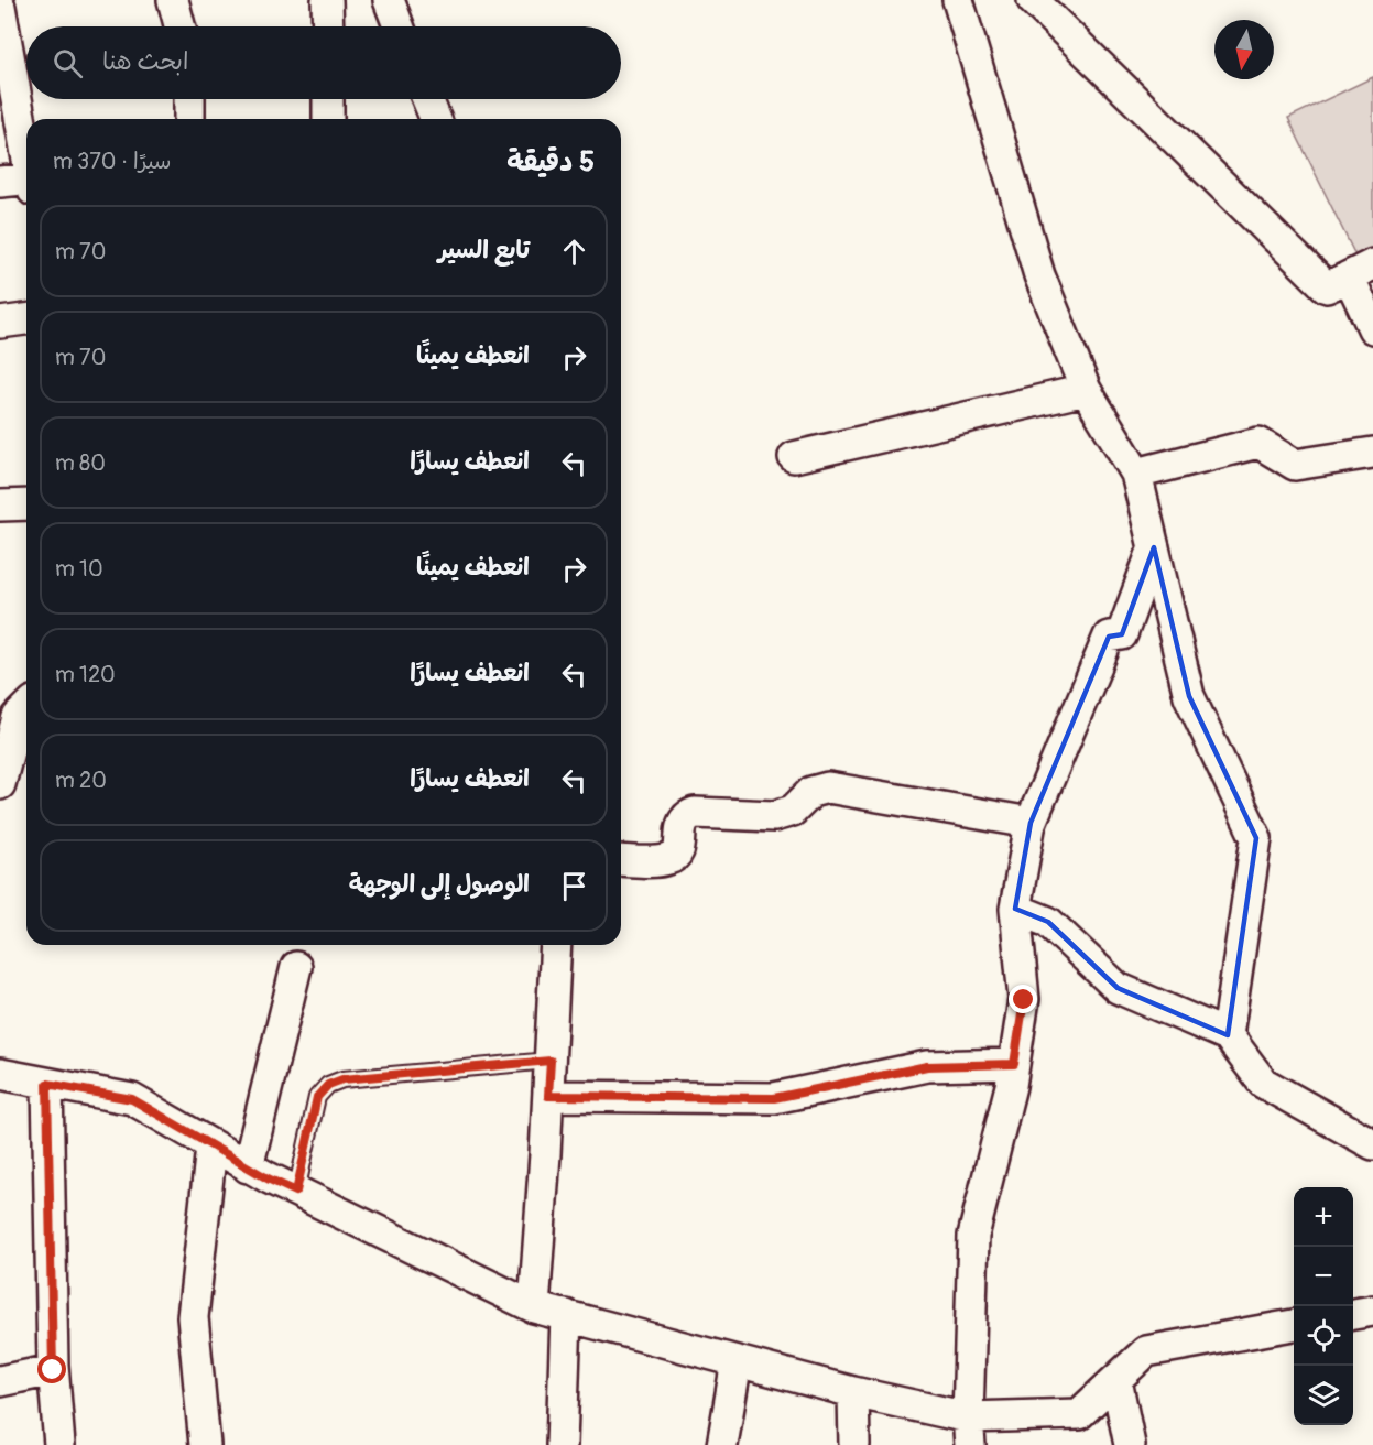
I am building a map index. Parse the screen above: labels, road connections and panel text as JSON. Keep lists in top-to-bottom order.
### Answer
{
  "north": "bottom",
  "page": {
    "search": "ابحث هنا",
    "heading": ["5 دقيقة", "سيرًا · 370 m"],
    "list": [
      ["تابع السير", "70 m"],
      ["انعطف يمينًا", "70 m"],
      ["انعطف يسارًا", "80 m"],
      ["انعطف يمينًا", "10 m"],
      ["انعطف يسارًا", "120 m"],
      ["انعطف يسارًا", "20 m"],
      "الوصول إلى الوجهة"
    ],
    "map_buttons": ["+", "−"]
  }
}
